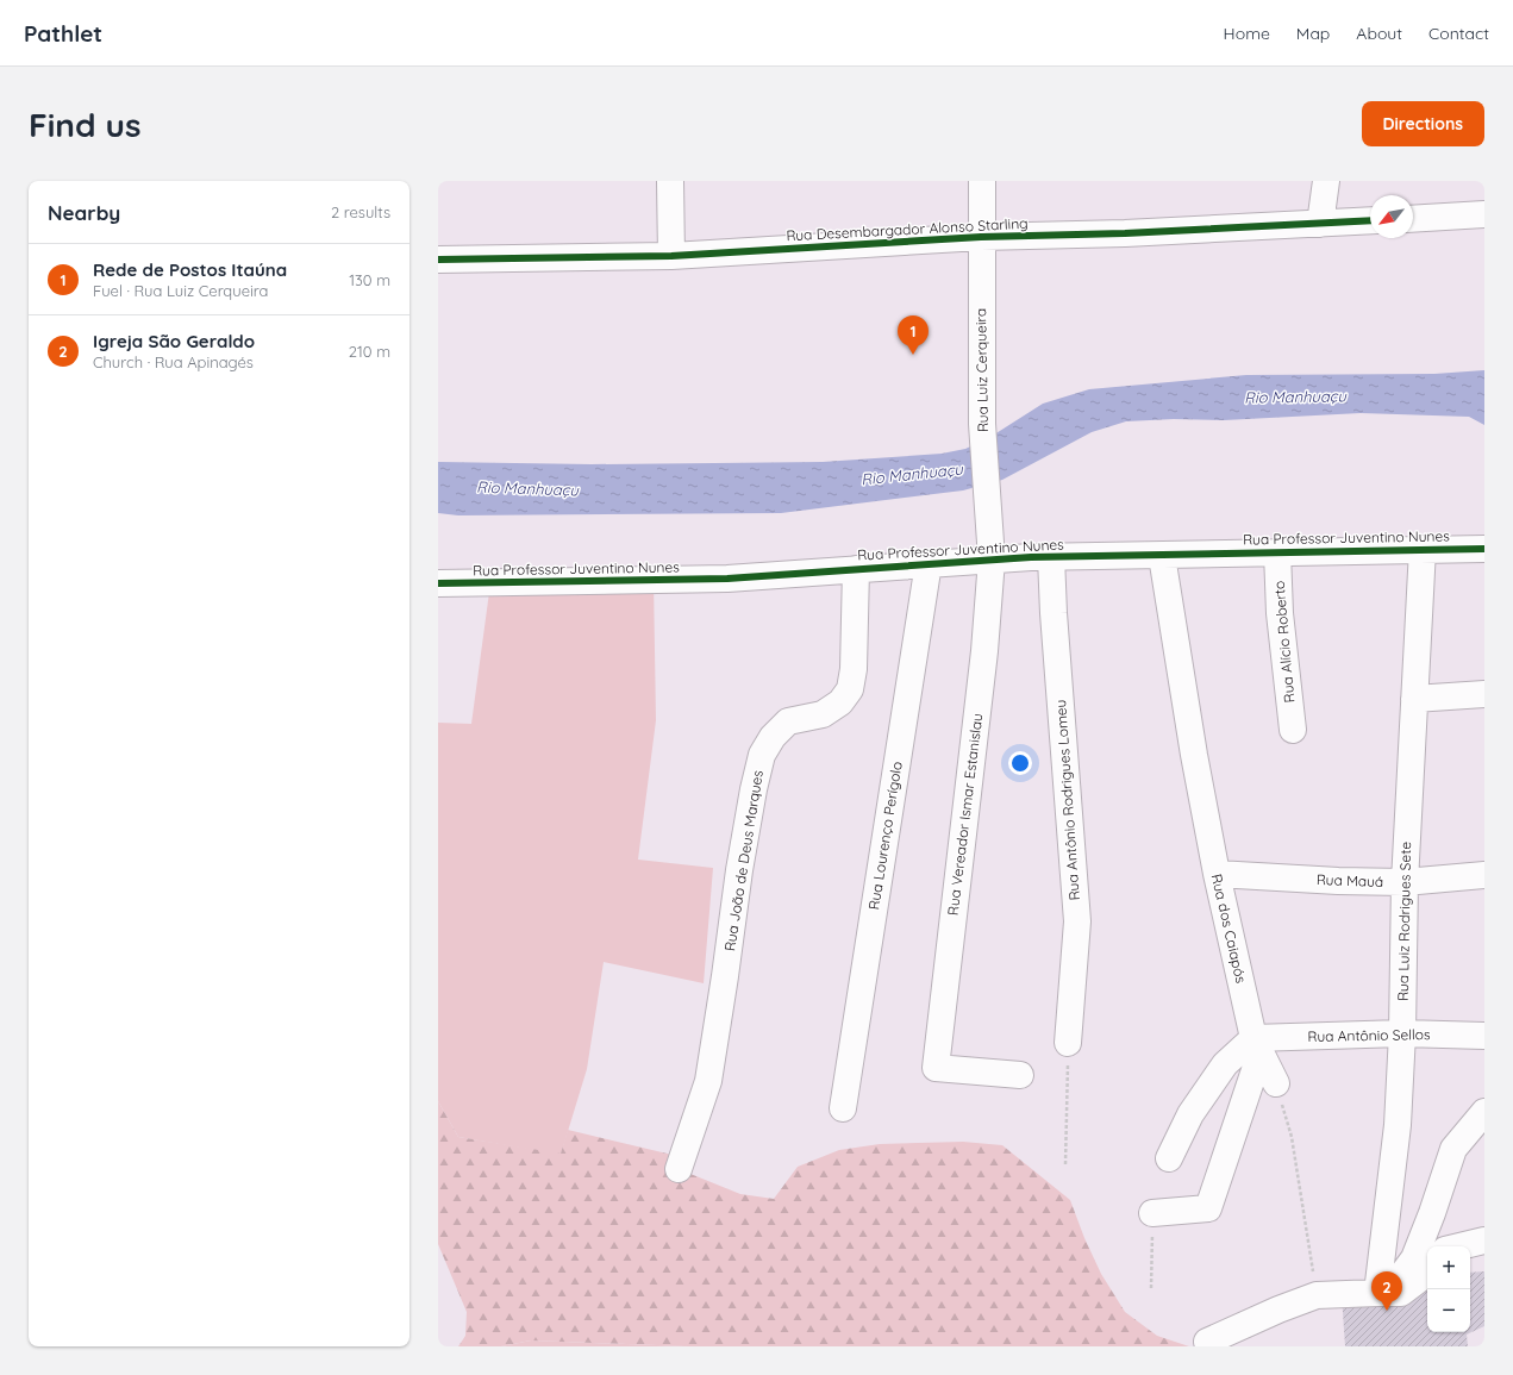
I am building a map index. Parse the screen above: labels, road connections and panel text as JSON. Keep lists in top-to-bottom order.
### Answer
{
  "streets": {
    "street": [
      "Rua Desembargador Alonso Starling",
      "Rua Luiz Cerqueira",
      "Rua Professor Juventino Nunes",
      "Rua Alício Roberto",
      "Rua Antônio Rodrigues Lomeu",
      "Rua Vereador Ismar Estanislau",
      "Rua Lourenço Perígolo",
      "Rua João de Deus Marques",
      "Rua Mauá",
      "Rua Luiz Rodrigues Sete",
      "Rua dos Caiapós",
      "Rua Antônio Sellos"
    ]
  },
  "crossings": [
    ["Rua Desembargador Alonso Starling", "Rua Luiz Cerqueira"],
    ["Rua Luiz Cerqueira", "Rua Professor Juventino Nunes"],
    ["Rua Luiz Cerqueira", "Rua Vereador Ismar Estanislau"],
    ["Rua Professor Juventino Nunes", "Rua Alício Roberto"],
    ["Rua Professor Juventino Nunes", "Rua Antônio Rodrigues Lomeu"],
    ["Rua Professor Juventino Nunes", "Rua Vereador Ismar Estanislau"],
    ["Rua Professor Juventino Nunes", "Rua Lourenço Perígolo"],
    ["Rua Professor Juventino Nunes", "Rua João de Deus Marques"],
    ["Rua Professor Juventino Nunes", "Rua Luiz Rodrigues Sete"],
    ["Rua Professor Juventino Nunes", "Rua dos Caiapós"],
    ["Rua Mauá", "Rua Luiz Rodrigues Sete"],
    ["Rua Mauá", "Rua dos Caiapós"],
    ["Rua Luiz Rodrigues Sete", "Rua Antônio Sellos"],
    ["Rua dos Caiapós", "Rua Antônio Sellos"]
  ],
  "water": ["Rio Manhuaçu"],
  "north": "bottom left",
  "page": {
    "header": "Pathlet",
    "nav": [
      "Home",
      "Map",
      "About",
      "Contact"
    ],
    "buttons": "Directions",
    "title": "Find us",
    "heading": ["Nearby", "2 results"],
    "list": [
      {
        "mark": "1",
        "name": "Rede de Postos Itaúna",
        "note": "Fuel · Rua Luiz Cerqueira",
        "value": "130 m"
      },
      {
        "mark": "2",
        "name": "Igreja São Geraldo",
        "note": "Church · Rua Apinagés",
        "value": "210 m"
      }
    ],
    "pins": ["1", "2"],
    "map_buttons": ["+", "−"]
  }
}
